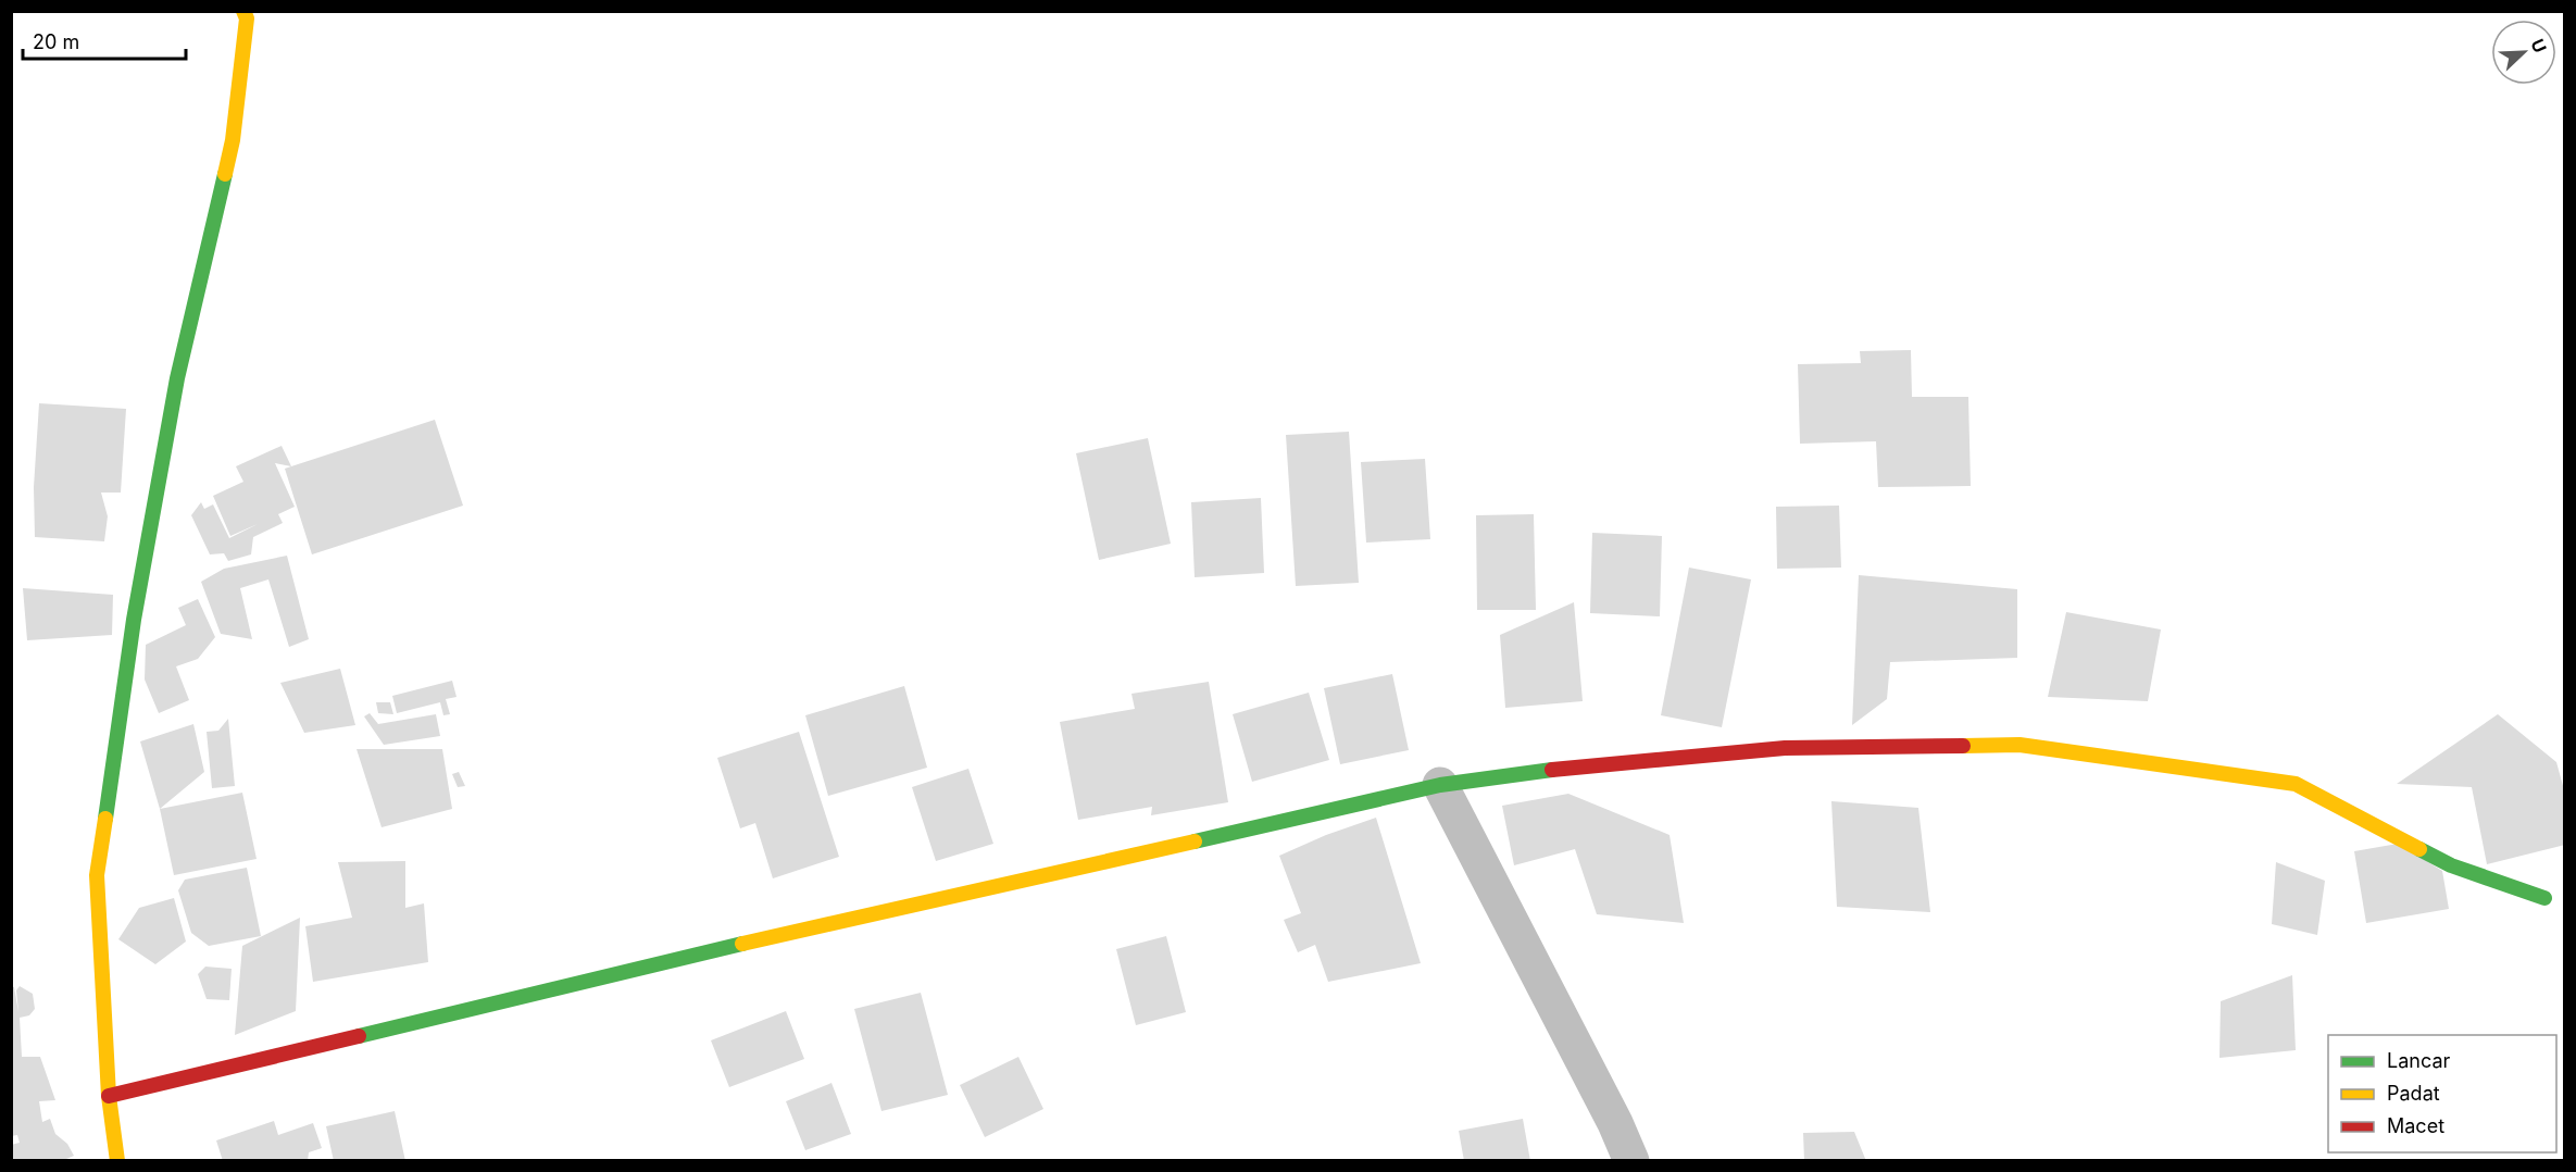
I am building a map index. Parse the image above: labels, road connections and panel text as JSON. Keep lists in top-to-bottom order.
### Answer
{
  "legend": ["Lancar", "Padat", "Macet"],
  "scale_bar": "20 m",
  "north": "top right"
}
